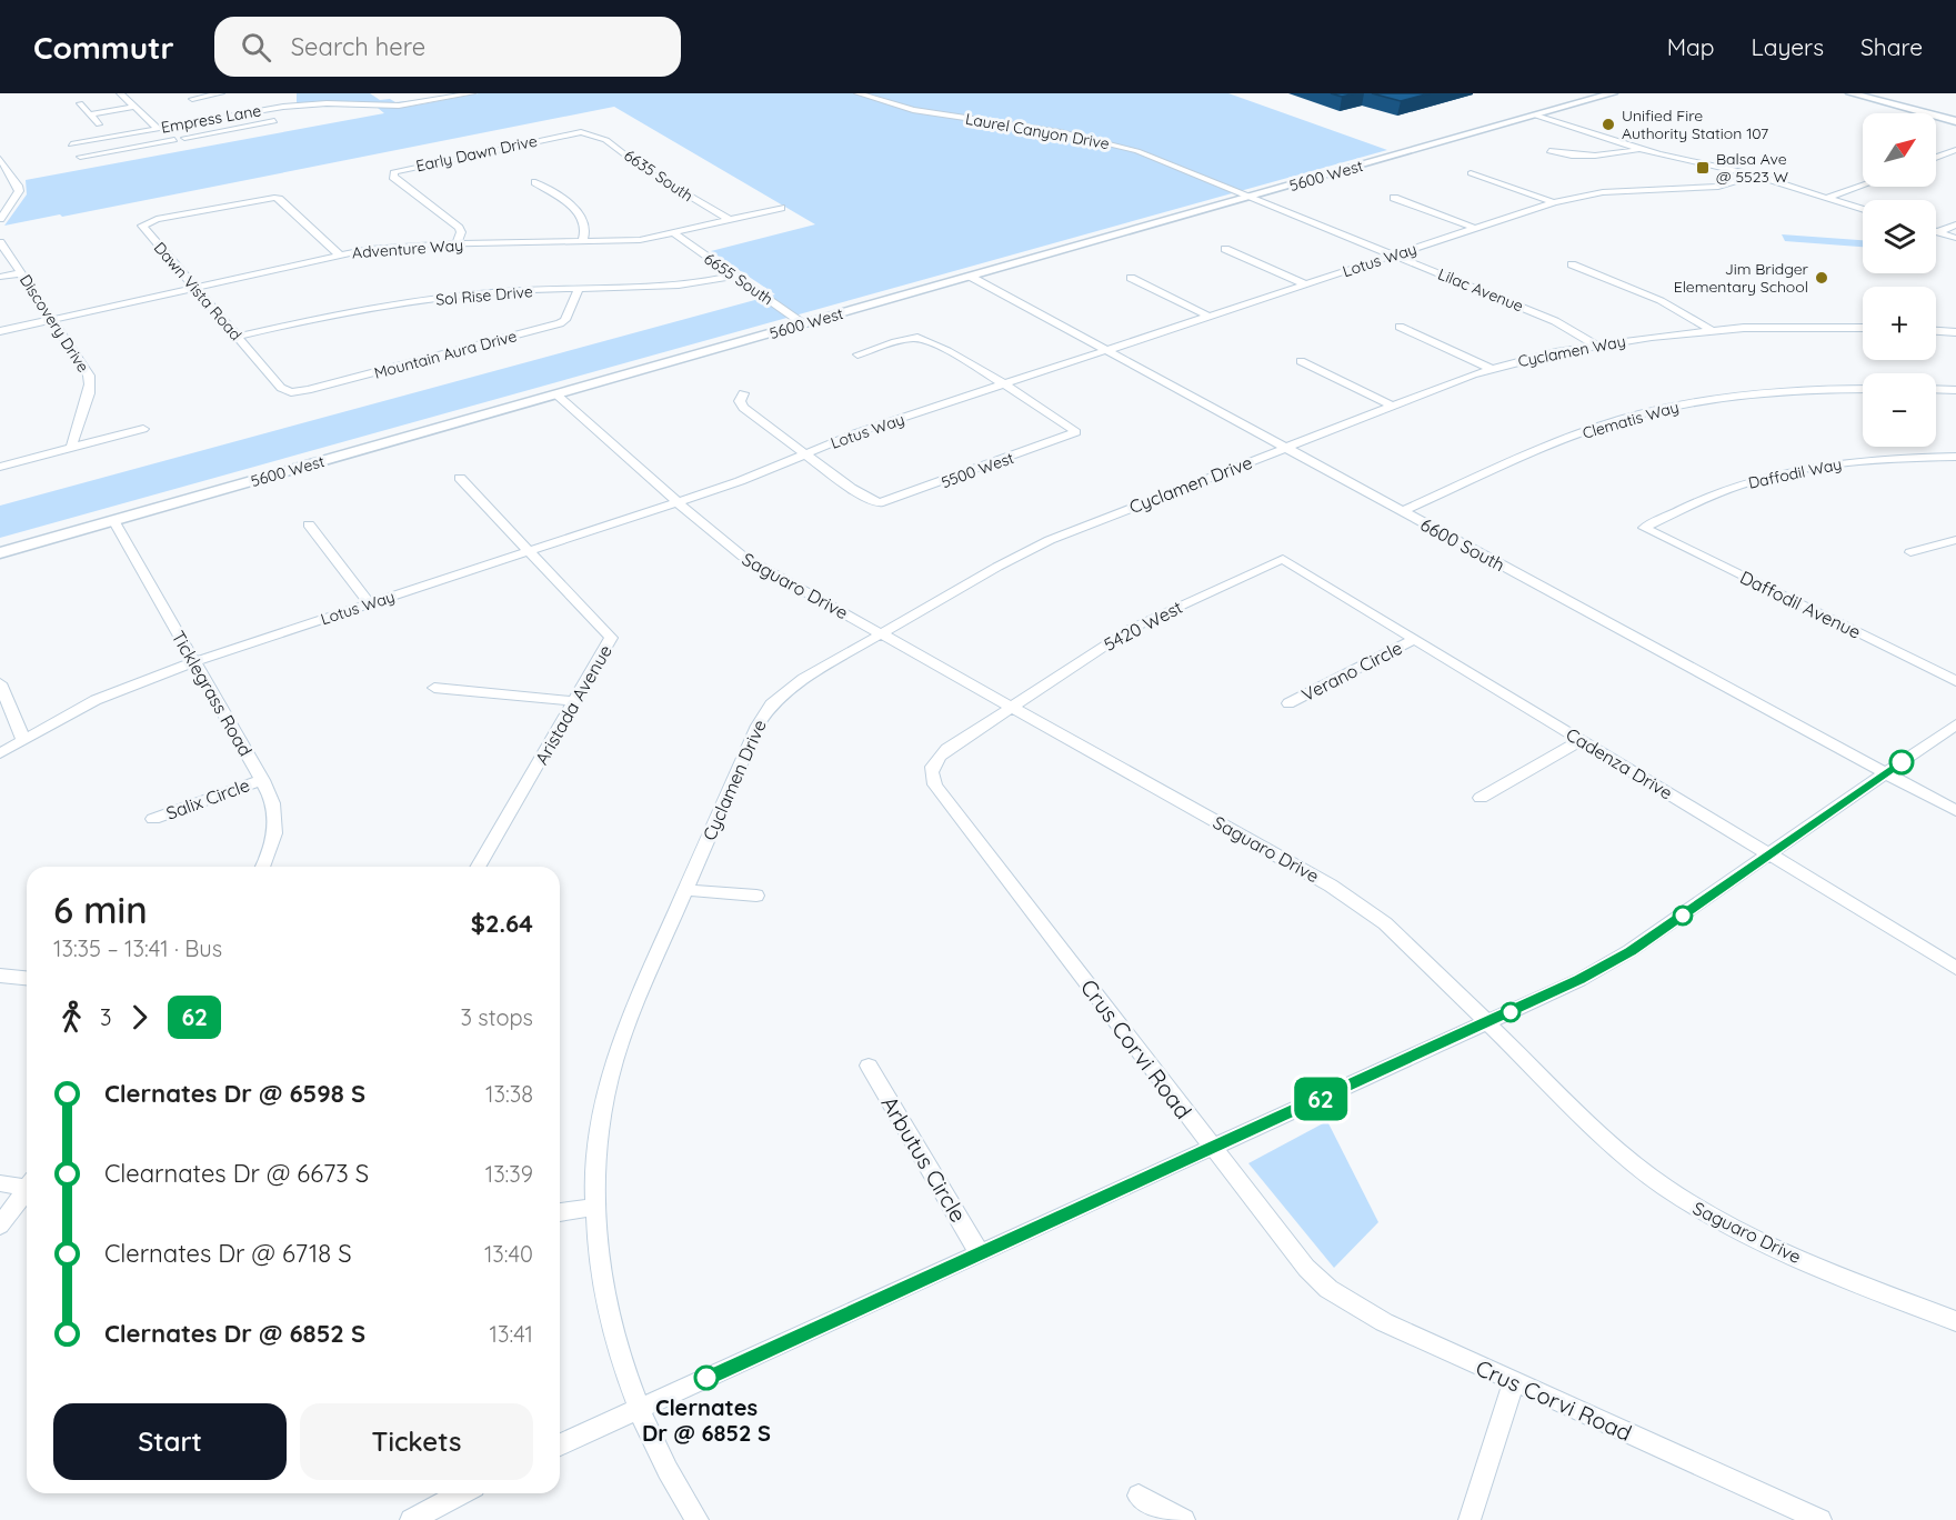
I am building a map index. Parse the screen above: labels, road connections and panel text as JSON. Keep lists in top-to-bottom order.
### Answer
{
  "streets": {
    "main road": ["5600 West"],
    "street": [
      "Empress Lane",
      "Laurel Canyon Drive",
      "Early Dawn Drive",
      "6635 South",
      "Adventure Way",
      "Lotus Way",
      "6655 South",
      "Lilac Avenue",
      "Dawn Vista Road",
      "Sol Rise Drive",
      "Discovery Drive",
      "Cyclamen Way",
      "Mountain Aura Drive",
      "Clematis Way",
      "5500 West",
      "Daffodil Way",
      "Cyclamen Drive",
      "6600 South",
      "Saguaro Drive",
      "Daffodil Avenue",
      "5420 West",
      "Verano Circle",
      "Ticklegrass Road",
      "Aristada Avenue",
      "Cadenza Drive",
      "Salix Circle",
      "Crus Corvi Road",
      "Arbutus Circle"
    ]
  },
  "crossings": [
    ["Laurel Canyon Drive", "5600 West"],
    ["Laurel Canyon Drive", "Lilac Avenue"],
    ["Early Dawn Drive", "6635 South"],
    ["Early Dawn Drive", "Adventure Way"],
    ["6635 South", "Adventure Way"],
    ["5600 West", "6655 South"],
    ["5600 West", "Lilac Avenue"],
    ["5600 West", "6600 South"],
    ["5600 West", "Saguaro Drive"],
    ["5600 West", "Ticklegrass Road"],
    ["Adventure Way", "6655 South"],
    ["Adventure Way", "Dawn Vista Road"],
    ["Adventure Way", "Discovery Drive"],
    ["Lotus Way", "Lilac Avenue"],
    ["Lotus Way", "5500 West"],
    ["Lotus Way", "6600 South"],
    ["Lotus Way", "Saguaro Drive"],
    ["Lotus Way", "Ticklegrass Road"],
    ["Lotus Way", "Aristada Avenue"],
    ["6655 South", "Sol Rise Drive"],
    ["Lilac Avenue", "Cyclamen Way"],
    ["Dawn Vista Road", "Sol Rise Drive"],
    ["Dawn Vista Road", "Mountain Aura Drive"],
    ["Sol Rise Drive", "Mountain Aura Drive"],
    ["Cyclamen Way", "Cyclamen Drive"],
    ["Cyclamen Way", "6600 South"],
    ["Clematis Way", "6600 South"],
    ["Daffodil Way", "Daffodil Avenue"],
    ["Cyclamen Drive", "6600 South"],
    ["Cyclamen Drive", "Saguaro Drive"],
    ["Saguaro Drive", "5420 West"],
    ["Saguaro Drive", "Crus Corvi Road"],
    ["5420 West", "Cadenza Drive"],
    ["5420 West", "Crus Corvi Road"],
    ["Verano Circle", "Cadenza Drive"],
    ["Ticklegrass Road", "Salix Circle"]
  ],
  "places": {
    "other": ["Unified Fire Authority Station 107", "Jim Bridger Elementary School", "Clernates Dr @ 6852 S"],
    "transit": ["Balsa Ave @ 5523 W"]
  },
  "lines": ["bus line 62"],
  "north": "top right",
  "page": {
    "header": "Commutr",
    "search": "Search here",
    "nav": ["Map", "Layers", "Share"],
    "on_map": "62",
    "map_buttons": ["+", "−"],
    "heading": ["6 min", "13:35 – 13:41 · Bus", "$2.64"],
    "legs": ["3", "62", "3 stops"],
    "list": [
      {
        "name": "Clernates Dr @ 6598 S",
        "value": "13:38"
      },
      {
        "name": "Clearnates Dr @ 6673 S",
        "value": "13:39"
      },
      {
        "name": "Clernates Dr @ 6718 S",
        "value": "13:40"
      },
      {
        "name": "Clernates Dr @ 6852 S",
        "value": "13:41"
      }
    ],
    "buttons": ["Start", "Tickets"]
  }
}
